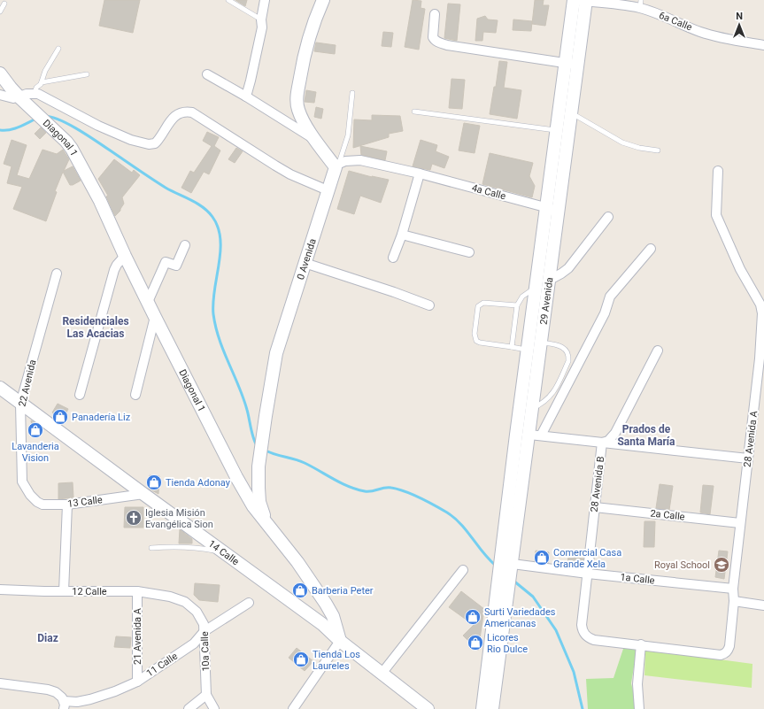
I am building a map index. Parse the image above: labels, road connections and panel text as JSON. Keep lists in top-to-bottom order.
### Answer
{
  "streets": {
    "street": [
      "6a Calle",
      "Diagonal 1",
      "4a Calle",
      "0 Avenida",
      "29 Avenida",
      "22 Avenida",
      "28 Avenida A",
      "28 Avenida B",
      "13 Calle",
      "2a Calle",
      "14 Calle",
      "1a Calle",
      "12 Calle",
      "21 Avenida A",
      "10a Calle",
      "11 Calle"
    ]
  },
  "crossings": [
    ["6a Calle", "29 Avenida"],
    ["Diagonal 1", "0 Avenida"],
    ["Diagonal 1", "14 Calle"],
    ["4a Calle", "0 Avenida"],
    ["4a Calle", "29 Avenida"],
    ["29 Avenida", "1a Calle"],
    ["22 Avenida", "13 Calle"],
    ["22 Avenida", "14 Calle"],
    ["28 Avenida A", "28 Avenida B"],
    ["28 Avenida A", "2a Calle"],
    ["28 Avenida A", "1a Calle"],
    ["28 Avenida B", "2a Calle"],
    ["28 Avenida B", "1a Calle"],
    ["13 Calle", "14 Calle"],
    ["12 Calle", "21 Avenida A"],
    ["12 Calle", "10a Calle"],
    ["21 Avenida A", "11 Calle"],
    ["10a Calle", "11 Calle"]
  ],
  "districts": ["Residenciales Las Acacias", "Prados de Santa María", "Diaz"],
  "places": {
    "shop": [
      "Panadería Liz",
      "Lavanderia Vision",
      "Tienda Adonay",
      "Comercial Casa Grande Xela",
      "Barberia Peter",
      "Surti Variedades Americanas",
      "Licores Rio Dulce",
      "Tienda Los Laureles"
    ],
    "church": ["Iglesia Misión Evangélica Sion"],
    "school or university": ["Royal School"]
  },
  "north": "top"
}
